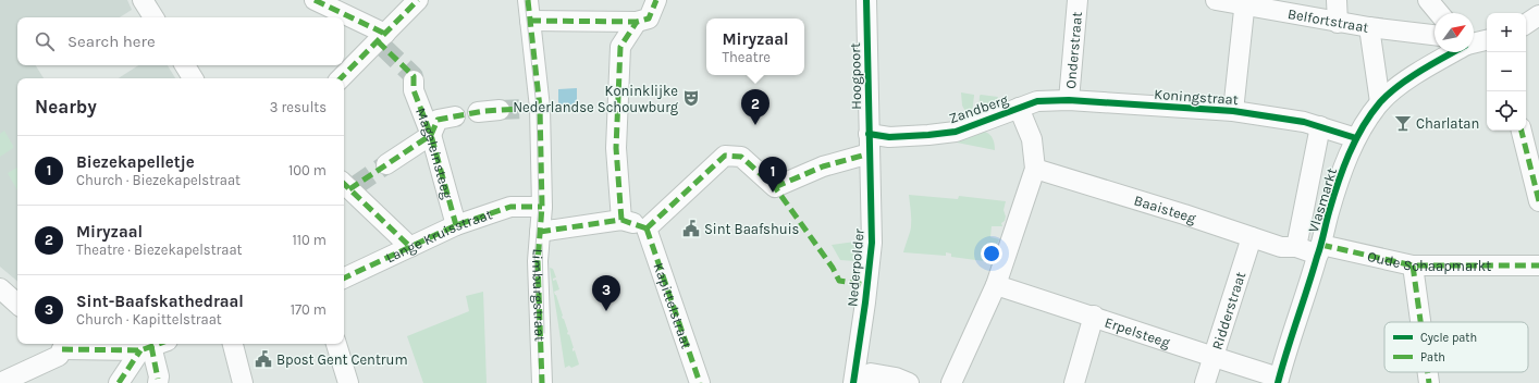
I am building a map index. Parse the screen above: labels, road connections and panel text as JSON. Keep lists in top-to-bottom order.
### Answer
{
  "streets": {
    "street": [
      "Belfortstraat",
      "Onderstraat",
      "Hoogpoort",
      "Koningstraat",
      "Zandberg",
      "Mageleinsteeg",
      "Vlasmarkt",
      "Baaisteeg",
      "Lange Kruisstraat",
      "Oude Schaapmarkt",
      "Nederpolder",
      "Limburgstraat",
      "Kapittelstraat",
      "Ridderstraat",
      "Erpelsteeg"
    ]
  },
  "crossings": [
    ["Onderstraat", "Koningstraat"],
    ["Onderstraat", "Zandberg"],
    ["Hoogpoort", "Zandberg"],
    ["Hoogpoort", "Nederpolder"],
    ["Koningstraat", "Zandberg"],
    ["Koningstraat", "Vlasmarkt"],
    ["Mageleinsteeg", "Lange Kruisstraat"],
    ["Vlasmarkt", "Baaisteeg"],
    ["Vlasmarkt", "Oude Schaapmarkt"],
    ["Baaisteeg", "Ridderstraat"],
    ["Lange Kruisstraat", "Limburgstraat"],
    ["Ridderstraat", "Erpelsteeg"]
  ],
  "places": {
    "theatre": ["Koninklijke Nederlandse Schouwburg"],
    "bar": ["Charlatan"],
    "public building": ["Sint Baafshuis", "Bpost Gent Centrum"]
  },
  "legend": ["Cycle path", "Path"],
  "north": "top right",
  "page": {
    "map_buttons": ["+", "−"],
    "search": "Search here",
    "popup": ["Miryzaal", "Theatre"],
    "heading": ["Nearby", "3 results"],
    "pins": ["2", "1", "3"],
    "list": [
      {
        "mark": "1",
        "name": "Biezekapelletje",
        "note": "Church · Biezekapelstraat",
        "value": "100 m"
      },
      {
        "mark": "2",
        "name": "Miryzaal",
        "note": "Theatre · Biezekapelstraat",
        "value": "110 m"
      },
      {
        "mark": "3",
        "name": "Sint-Baafskathedraal",
        "note": "Church · Kapittelstraat",
        "value": "170 m"
      }
    ]
  }
}
